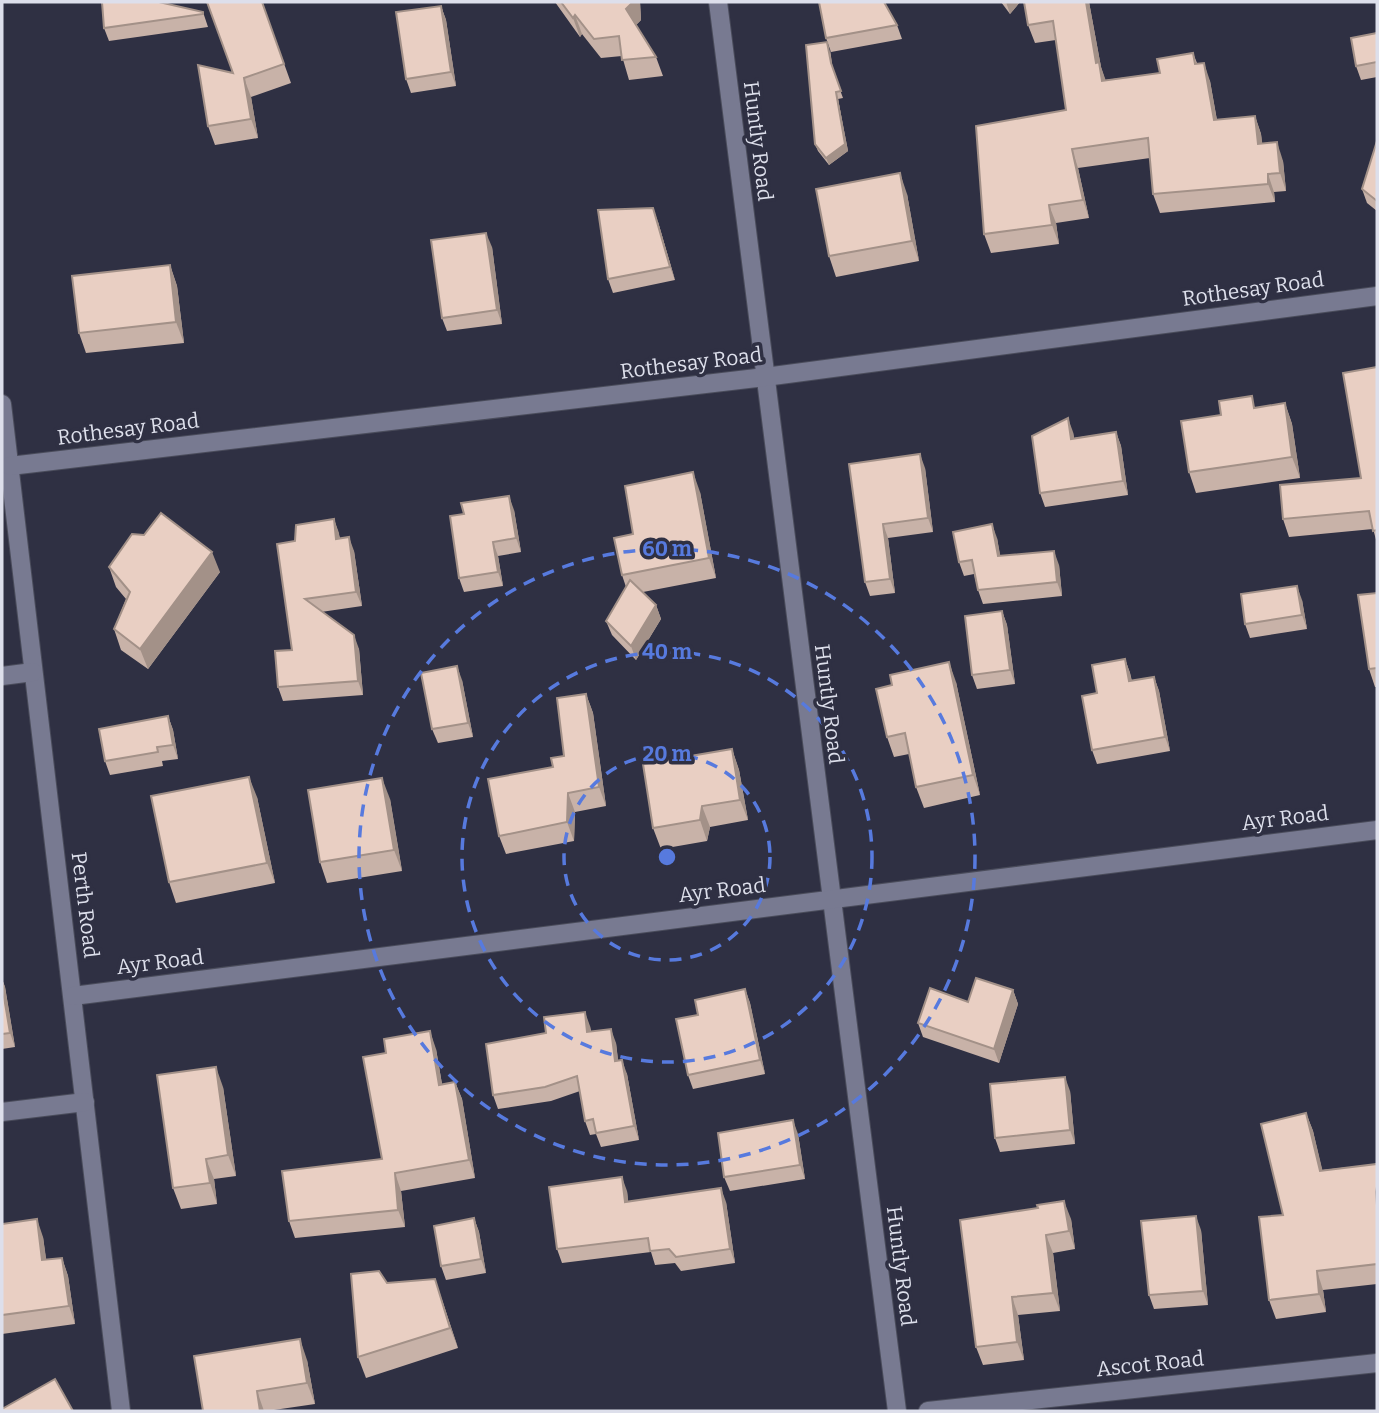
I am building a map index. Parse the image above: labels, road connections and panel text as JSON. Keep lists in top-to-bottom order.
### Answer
{
  "streets": {
    "street": [
      "Huntly Road",
      "Rothesay Road",
      "Ayr Road",
      "Perth Road",
      "Ascot Road"
    ]
  },
  "crossings": [
    ["Huntly Road", "Rothesay Road"],
    ["Huntly Road", "Ayr Road"],
    ["Rothesay Road", "Perth Road"],
    ["Ayr Road", "Perth Road"]
  ],
  "rings": ["60 m", "40 m", "20 m"]
}
